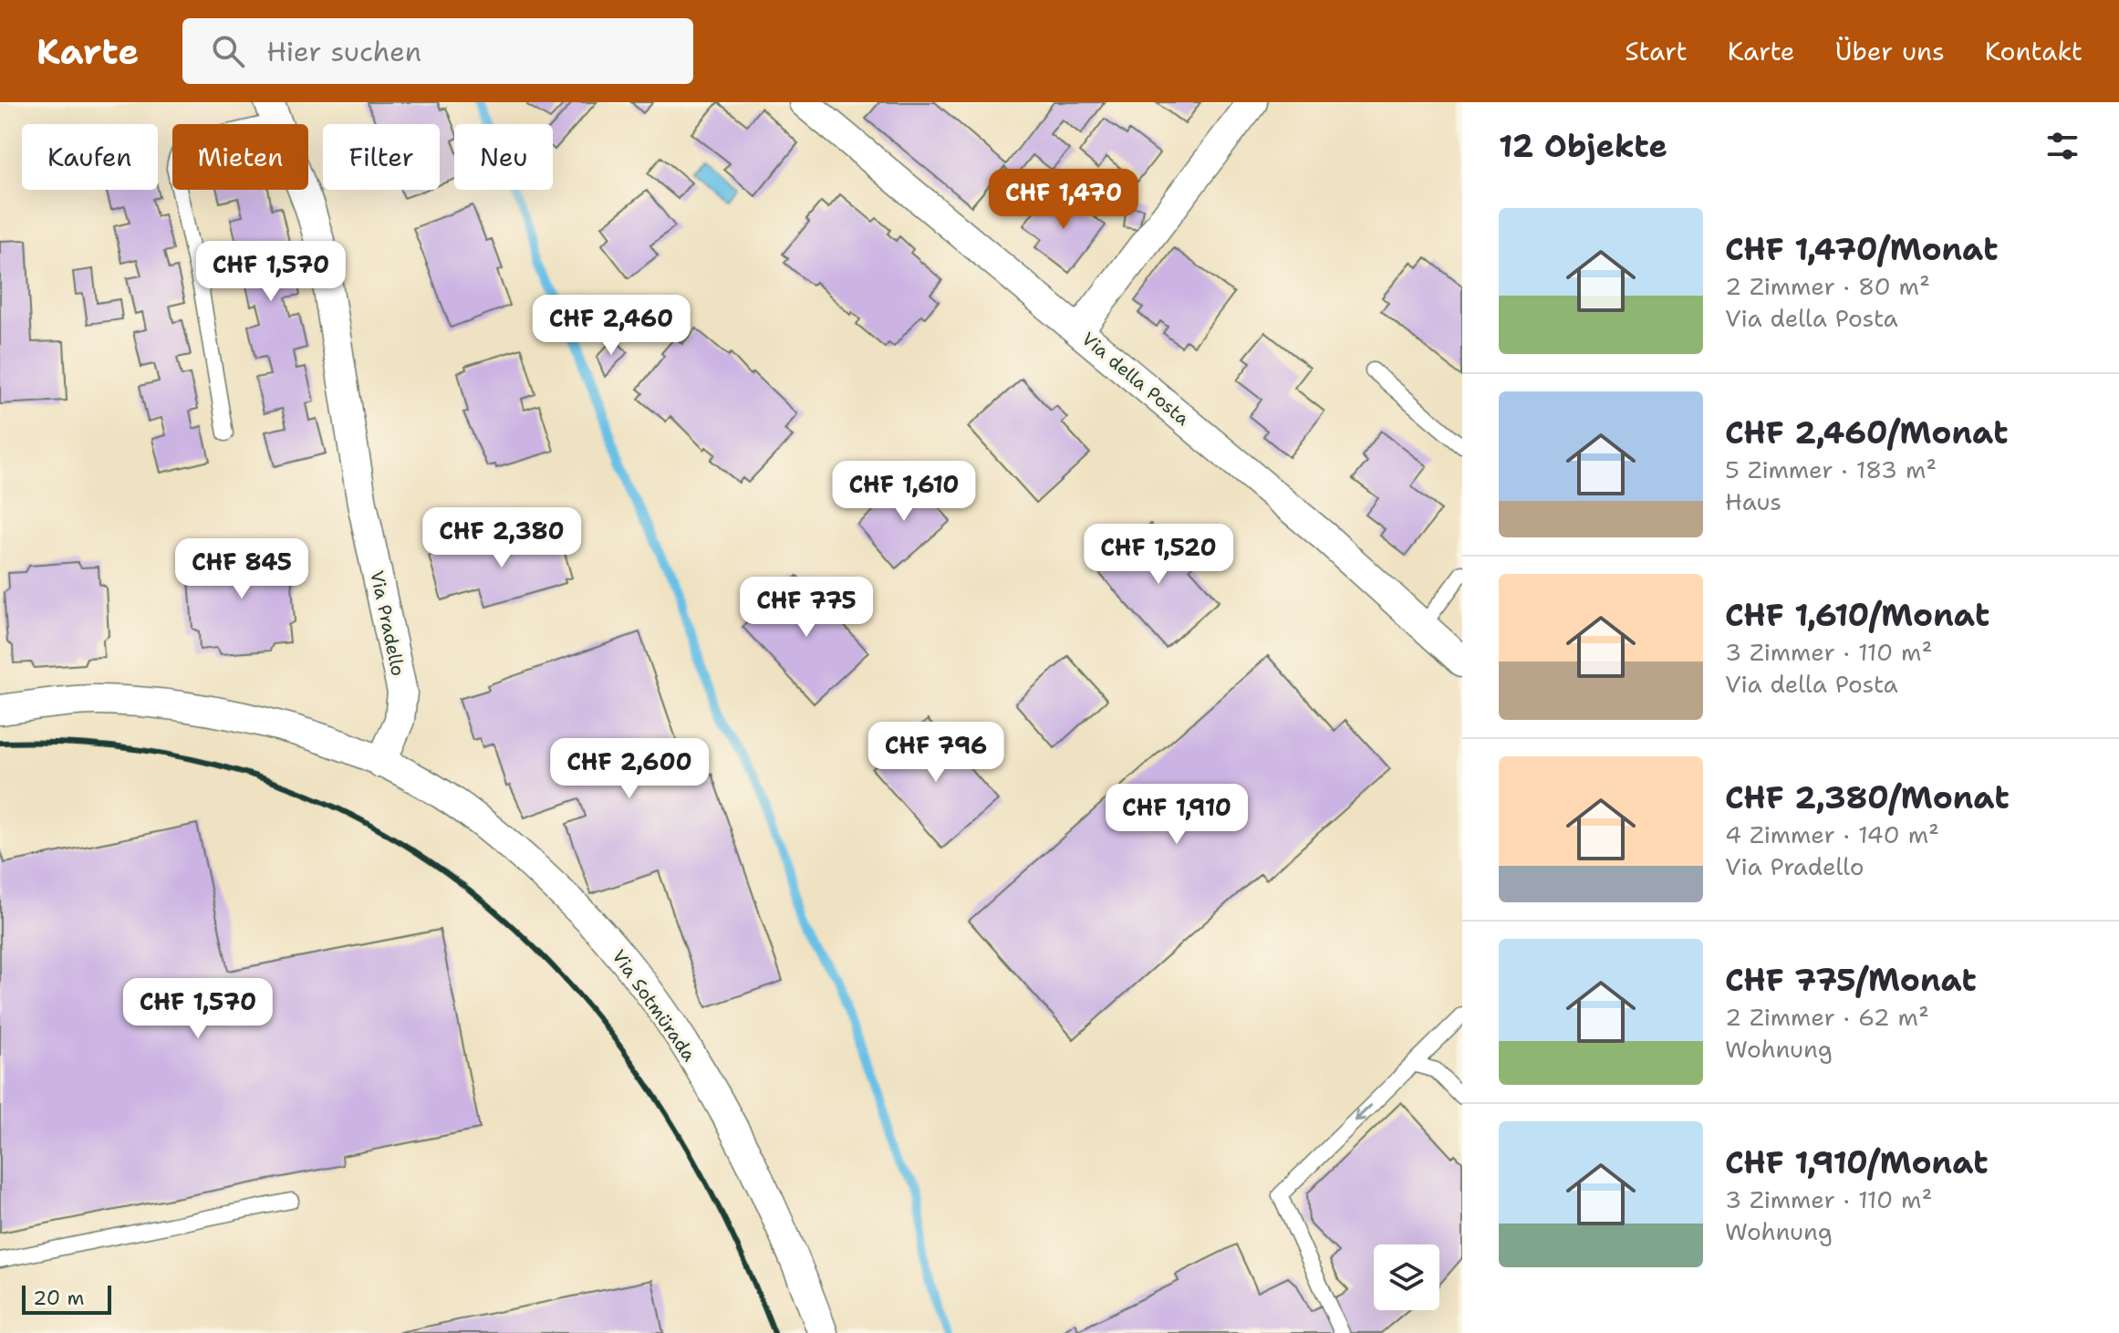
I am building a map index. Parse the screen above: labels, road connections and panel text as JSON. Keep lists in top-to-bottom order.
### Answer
{
  "streets": {
    "street": ["Via della Posta", "Via Pradello", "Via Sotmürada"]
  },
  "crossings": [
    ["Via Pradello", "Via Sotmürada"]
  ],
  "scale_bar": "20 m",
  "page": {
    "header": "Karte",
    "search": "Hier suchen",
    "nav": [
      "Start",
      "Karte",
      "Über uns",
      "Kontakt"
    ],
    "heading": "12 Objekte",
    "chip": [
      "Kaufen",
      "Mieten",
      "Filter",
      "Neu"
    ],
    "price": [
      "CHF 1,470",
      "CHF 1,570",
      "CHF 2,460",
      "CHF 1,610",
      "CHF 2,380",
      "CHF 1,520",
      "CHF 845",
      "CHF 775",
      "CHF 796",
      "CHF 2,600",
      "CHF 1,910",
      "CHF 1,570"
    ],
    "list": [
      {
        "name": "CHF 1,470/Monat",
        "note": "2 Zimmer · 80 m² · Via della Posta"
      },
      {
        "name": "CHF 2,460/Monat",
        "note": "5 Zimmer · 183 m² · Haus"
      },
      {
        "name": "CHF 1,610/Monat",
        "note": "3 Zimmer · 110 m² · Via della Posta"
      },
      {
        "name": "CHF 2,380/Monat",
        "note": "4 Zimmer · 140 m² · Via Pradello"
      },
      {
        "name": "CHF 775/Monat",
        "note": "2 Zimmer · 62 m² · Wohnung"
      },
      {
        "name": "CHF 1,910/Monat",
        "note": "3 Zimmer · 110 m² · Wohnung"
      }
    ],
    "scale": "20 m"
  }
}
